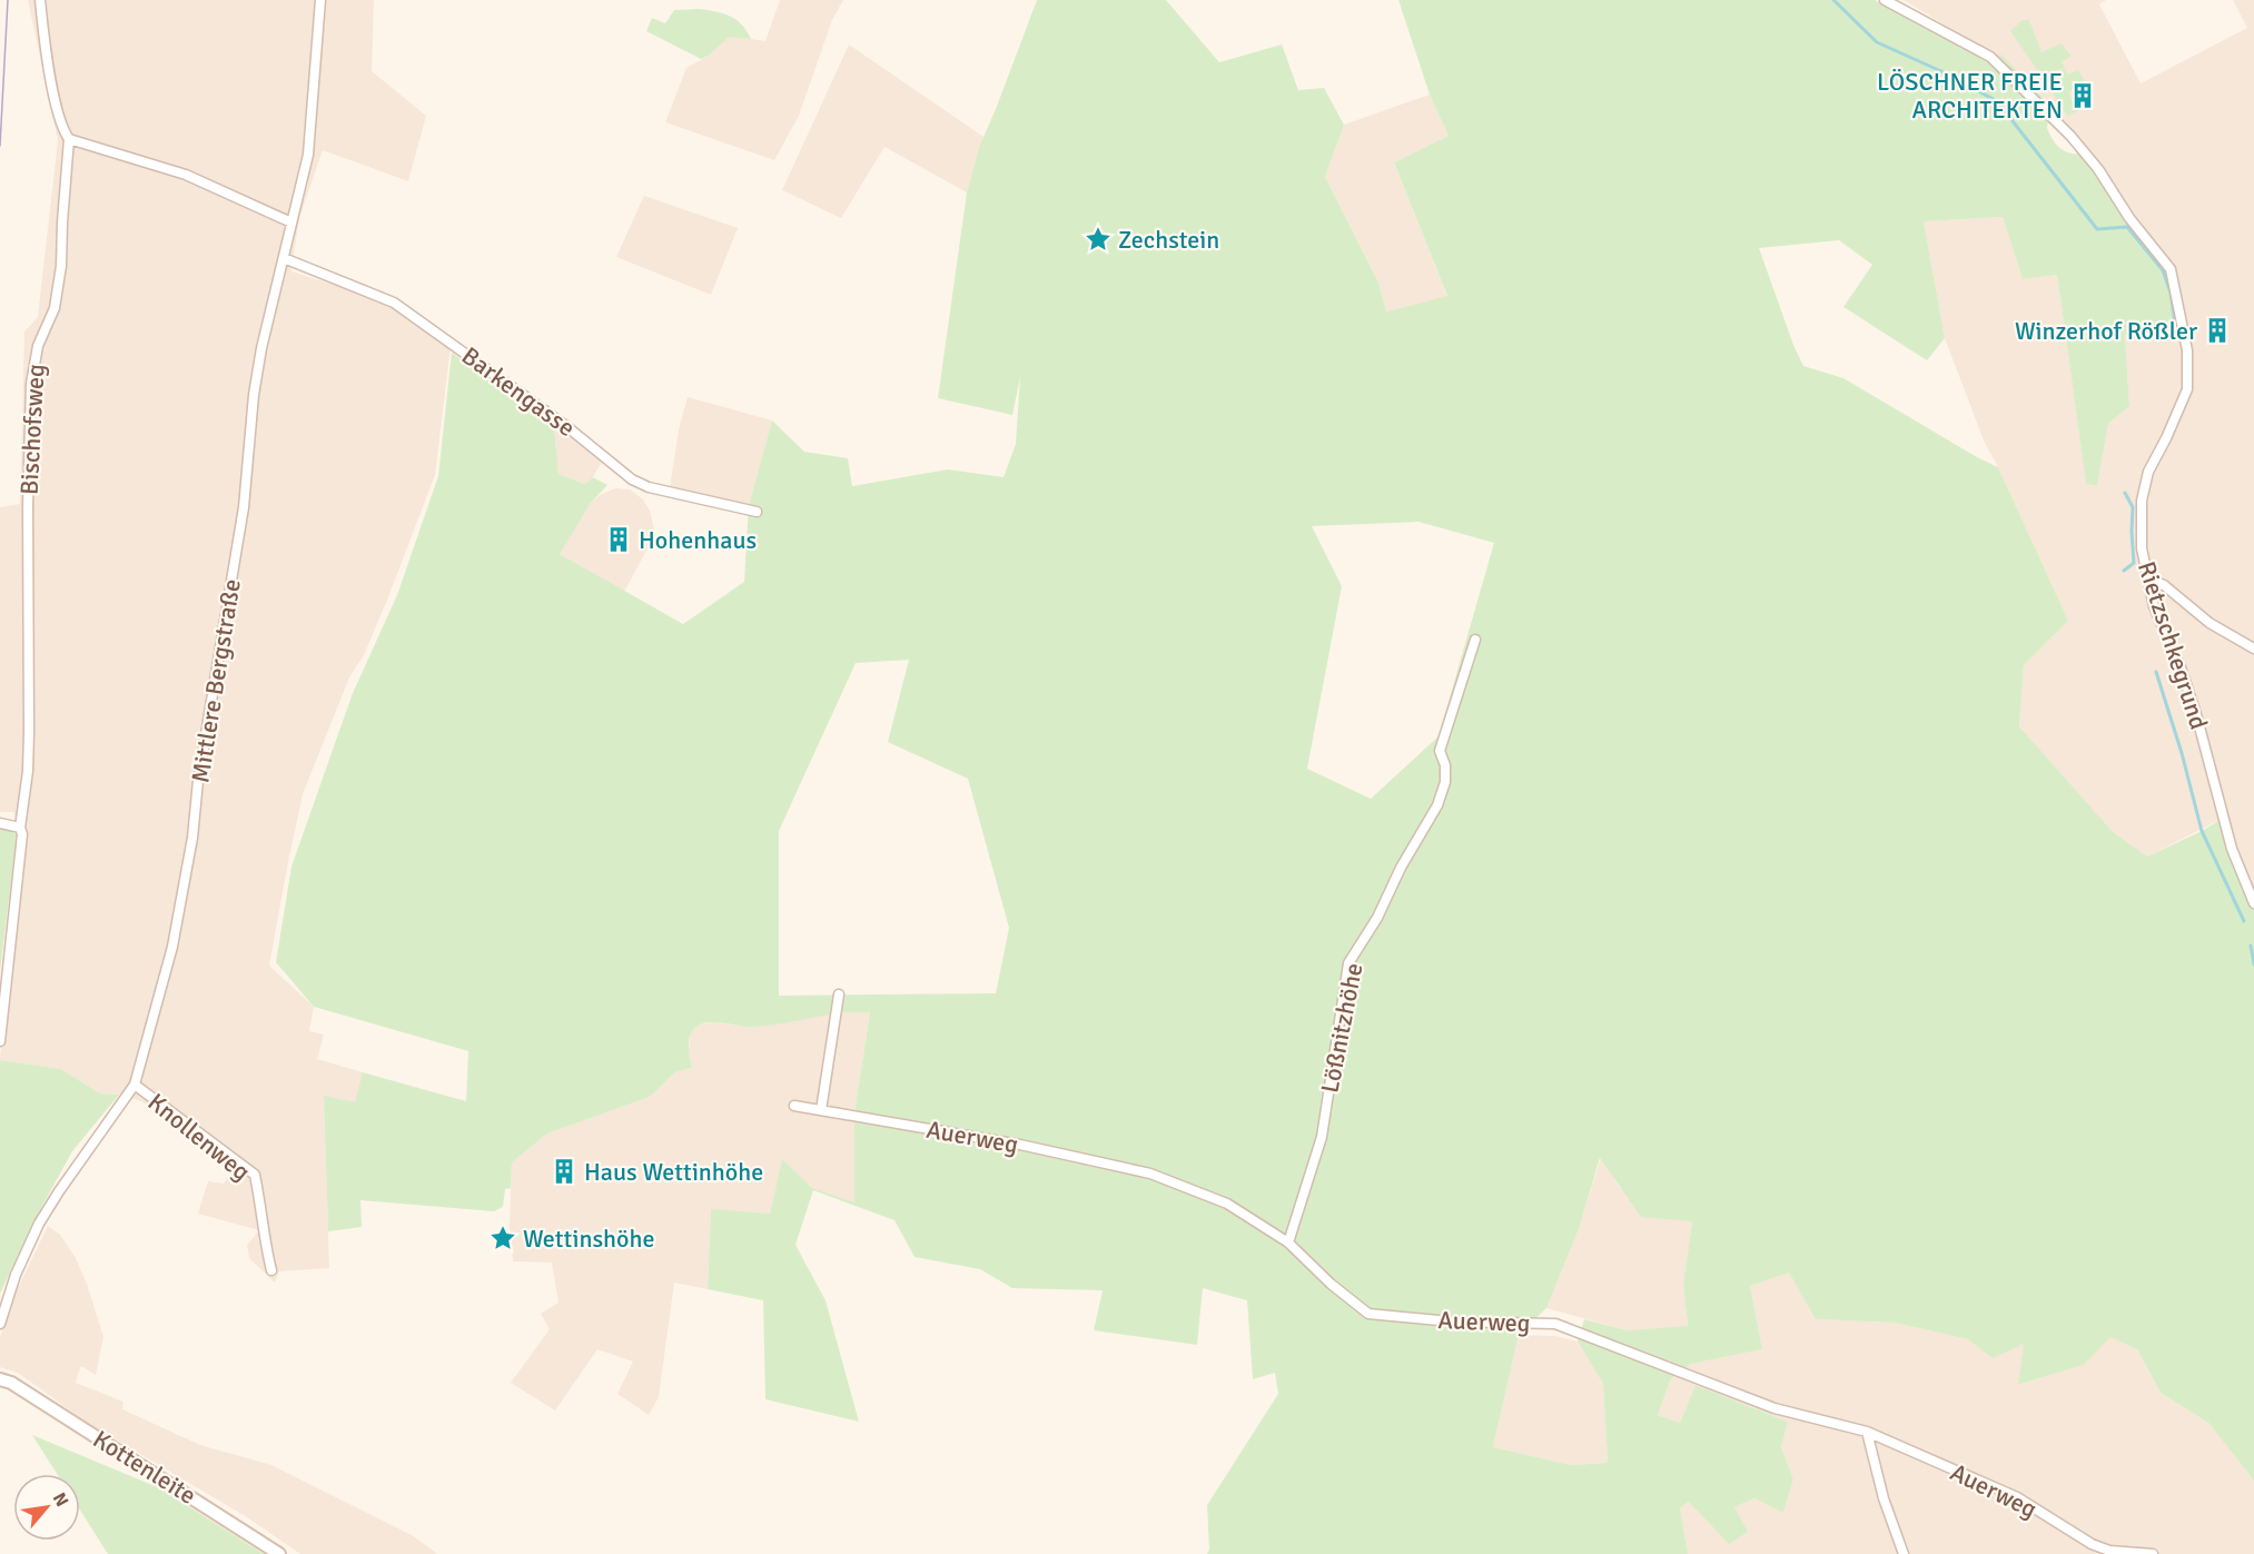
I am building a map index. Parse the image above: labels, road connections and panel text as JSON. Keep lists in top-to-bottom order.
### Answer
{
  "streets": {
    "street": [
      "Barkengasse",
      "Bischofsweg",
      "Rietzschkegrund",
      "Mittlere Bergstraße",
      "Lößnitzhöhe",
      "Knollenweg",
      "Auerweg",
      "Kottenleite"
    ]
  },
  "crossings": [
    ["Barkengasse", "Mittlere Bergstraße"],
    ["Mittlere Bergstraße", "Knollenweg"],
    ["Lößnitzhöhe", "Auerweg"]
  ],
  "places": {
    "building": [
      "LÖSCHNER FREIE ARCHITEKTEN",
      "Winzerhof Rößler",
      "Hohenhaus",
      "Haus Wettinhöhe"
    ],
    "place": ["Zechstein", "Wettinshöhe"]
  },
  "north": "top right"
}
